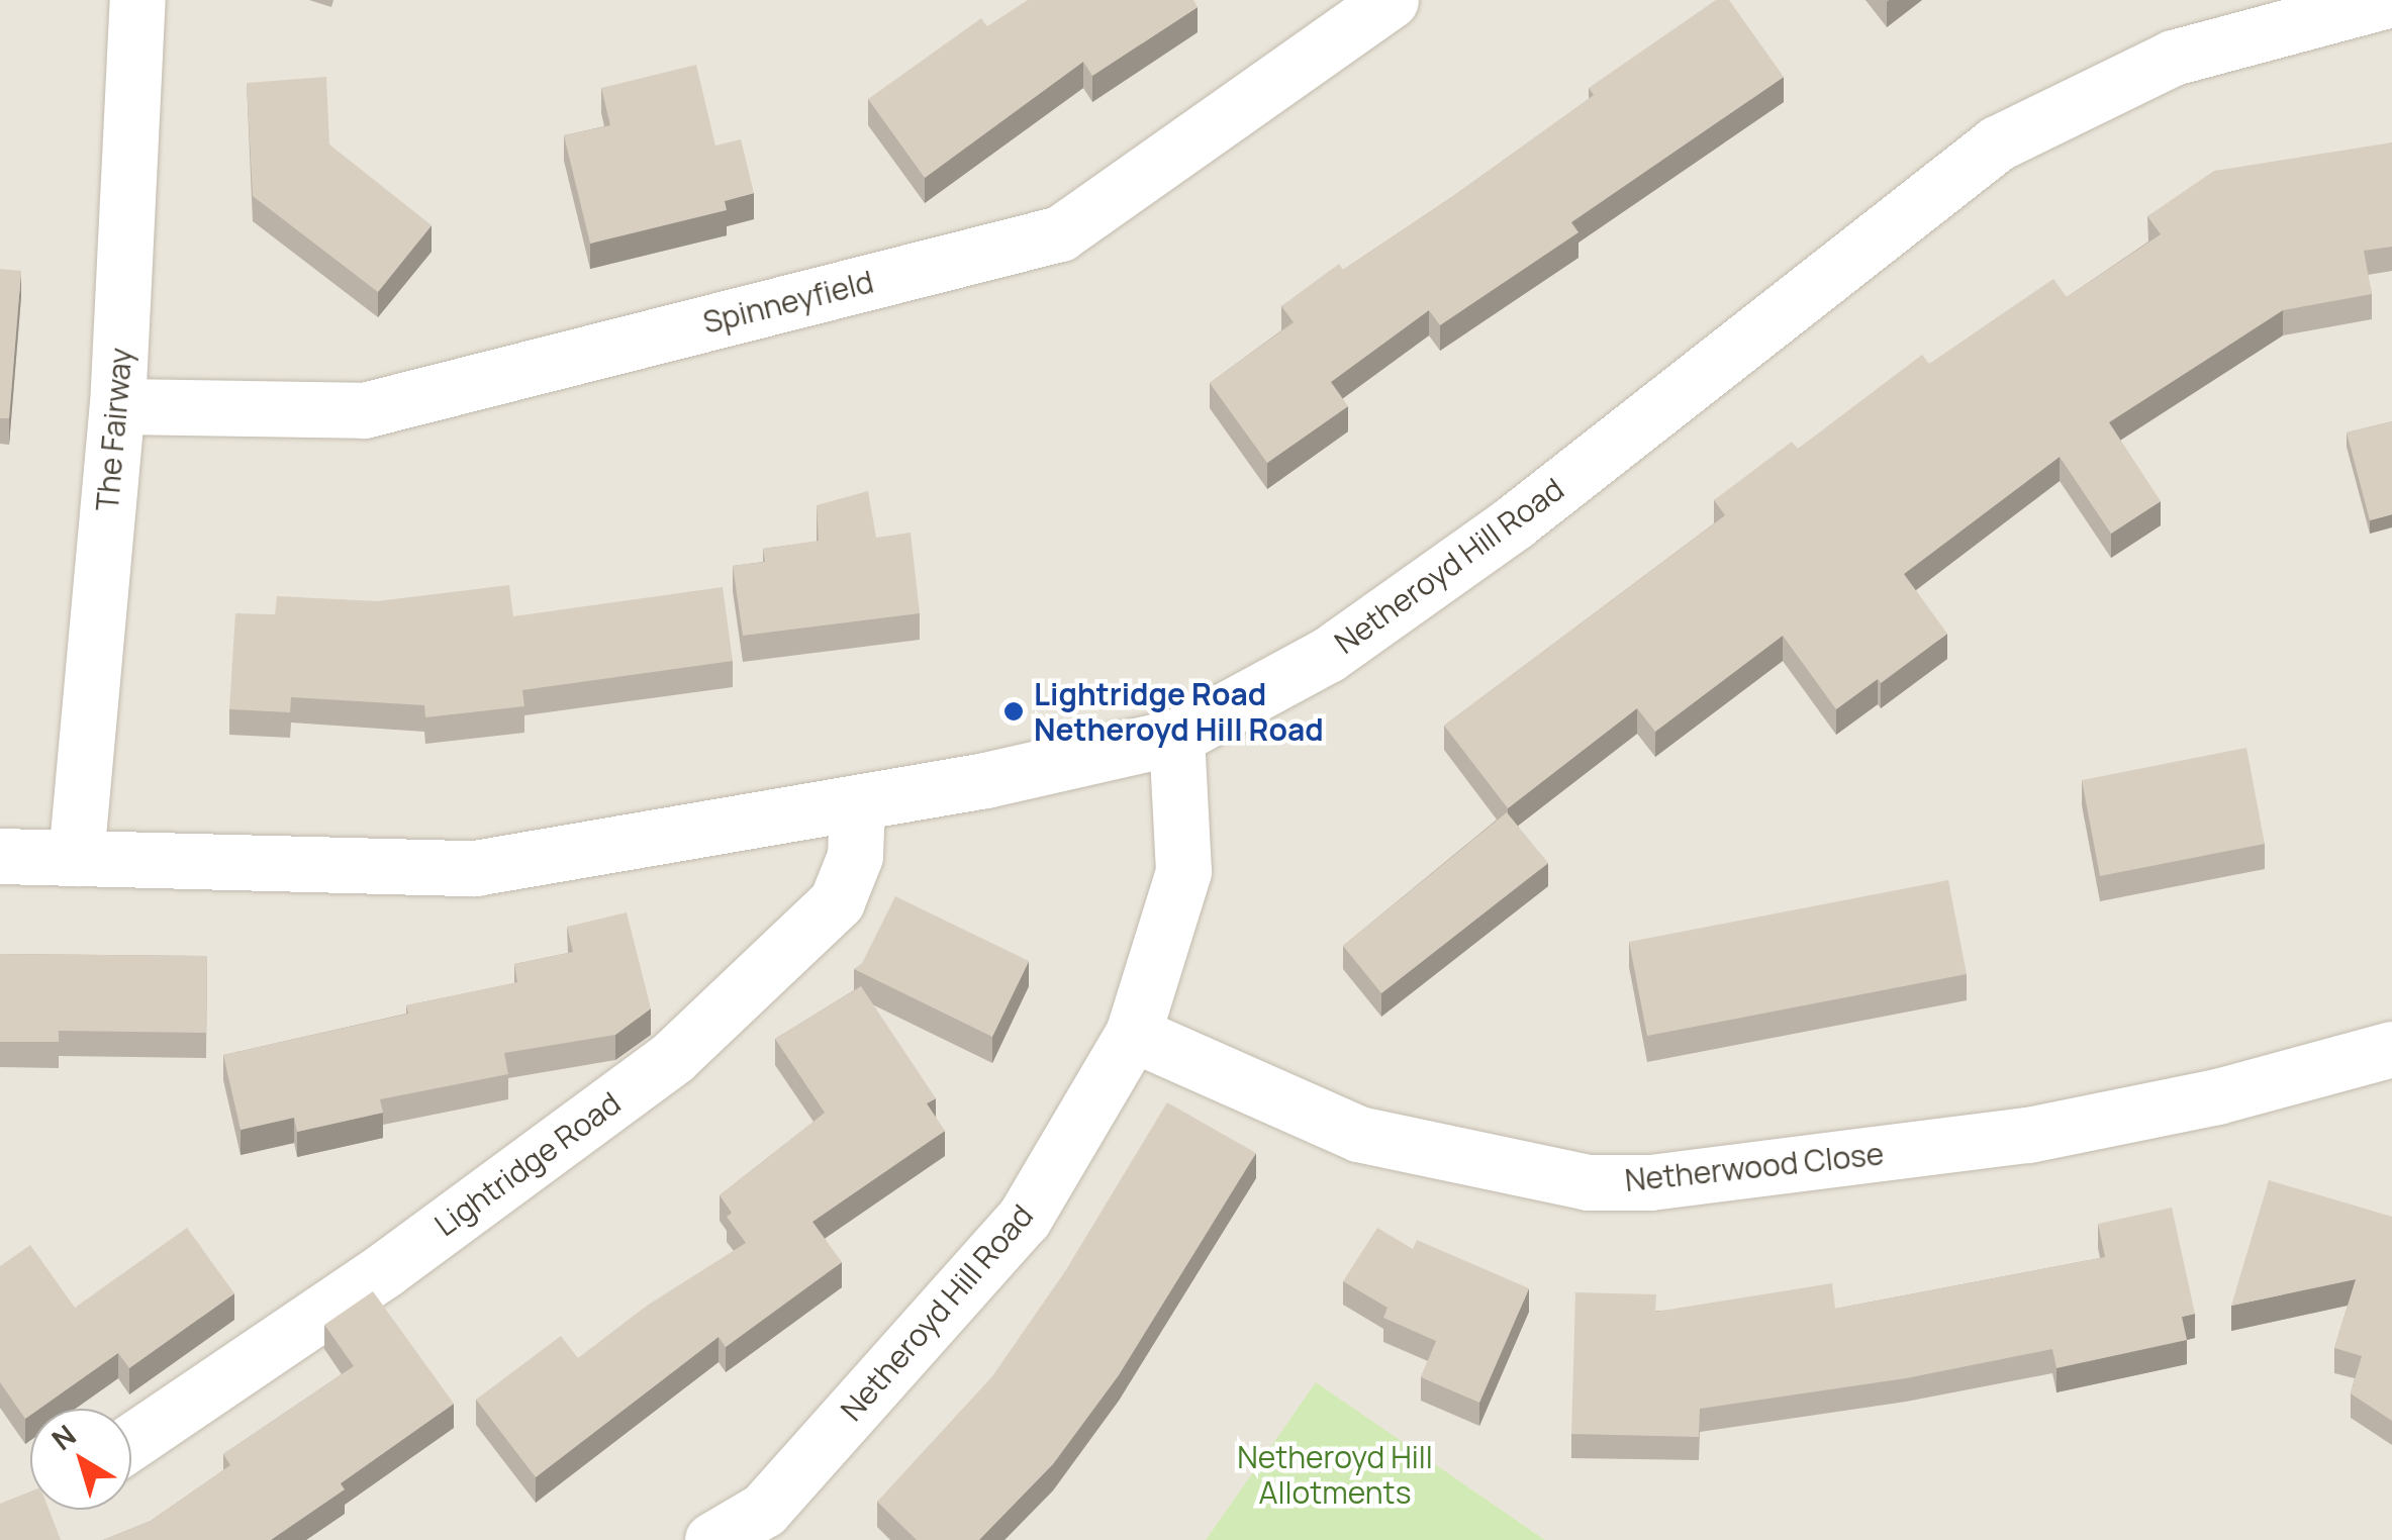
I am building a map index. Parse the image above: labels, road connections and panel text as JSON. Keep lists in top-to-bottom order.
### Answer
{
  "streets": {
    "street": [
      "Spinneyfield",
      "The Fairway",
      "Netheroyd Hill Road",
      "Lightridge Road",
      "Netherwood Close"
    ]
  },
  "crossings": [
    ["Spinneyfield", "The Fairway"],
    ["Netheroyd Hill Road", "Netherwood Close"]
  ],
  "parks": ["Netheroyd Hill Allotments"],
  "places": ["Lightridge Road Netheroyd Hill Road"],
  "north": "top left"
}
